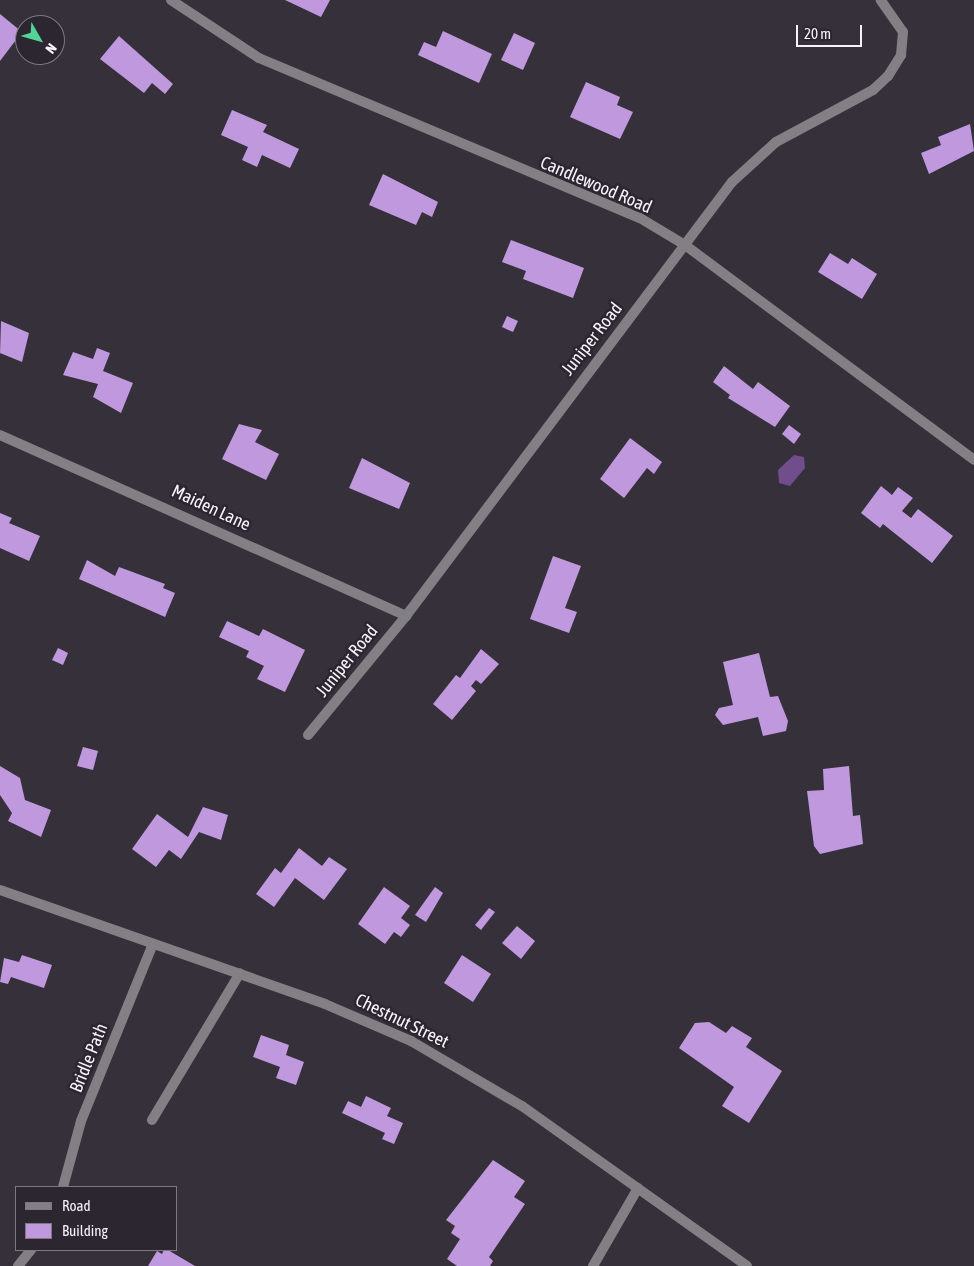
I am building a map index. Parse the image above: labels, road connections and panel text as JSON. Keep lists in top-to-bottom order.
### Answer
{
  "streets": {
    "street": [
      "Candlewood Road",
      "Juniper Road",
      "Maiden Lane",
      "Chestnut Street",
      "Bridle Path"
    ]
  },
  "crossings": [
    ["Candlewood Road", "Juniper Road"],
    ["Juniper Road", "Maiden Lane"],
    ["Chestnut Street", "Bridle Path"]
  ],
  "legend": ["Road", "Building"],
  "scale_bar": "20 m",
  "north": "bottom right"
}
